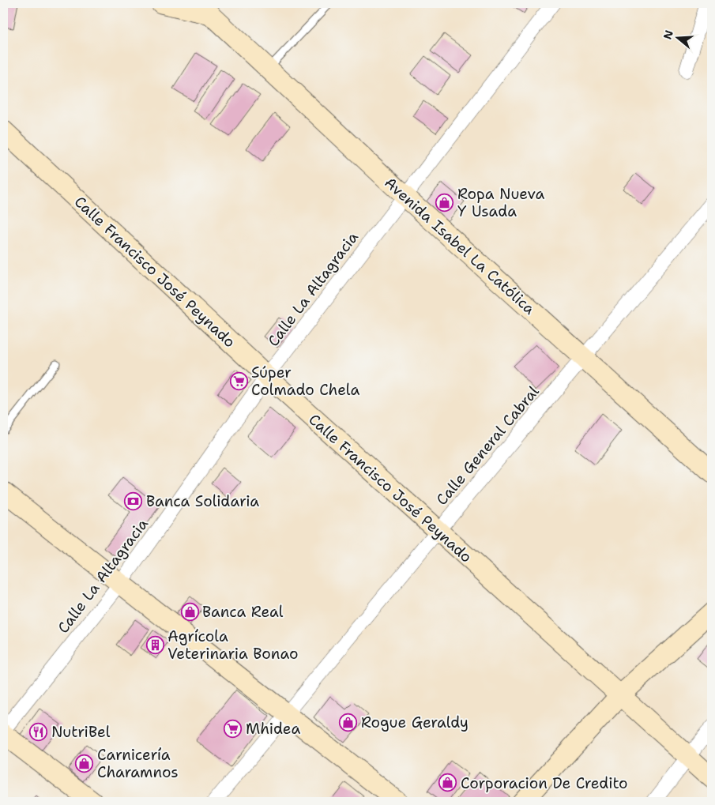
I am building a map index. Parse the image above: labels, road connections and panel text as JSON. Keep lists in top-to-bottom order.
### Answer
{
  "streets": {
    "street": [
      "Avenida Isabel La Católica",
      "Calle Francisco José Peynado",
      "Calle La Altagracia",
      "Calle General Cabral"
    ]
  },
  "crossings": [
    ["Avenida Isabel La Católica", "Calle La Altagracia"],
    ["Avenida Isabel La Católica", "Calle General Cabral"],
    ["Calle Francisco José Peynado", "Calle La Altagracia"],
    ["Calle Francisco José Peynado", "Calle General Cabral"]
  ],
  "places": {
    "shop": [
      "Ropa Nueva Y Usada",
      "Banca Real",
      "Rogue Geraldy",
      "Carnicería Charamnos",
      "Corporacion De Credito"
    ],
    "supermarket": ["Súper Colmado Chela", "Mhidea"],
    "bank": ["Banca Solidaria"],
    "building": ["Agrícola Veterinaria Bonao"],
    "restaurant": ["NutriBel"]
  },
  "north": "left"
}
